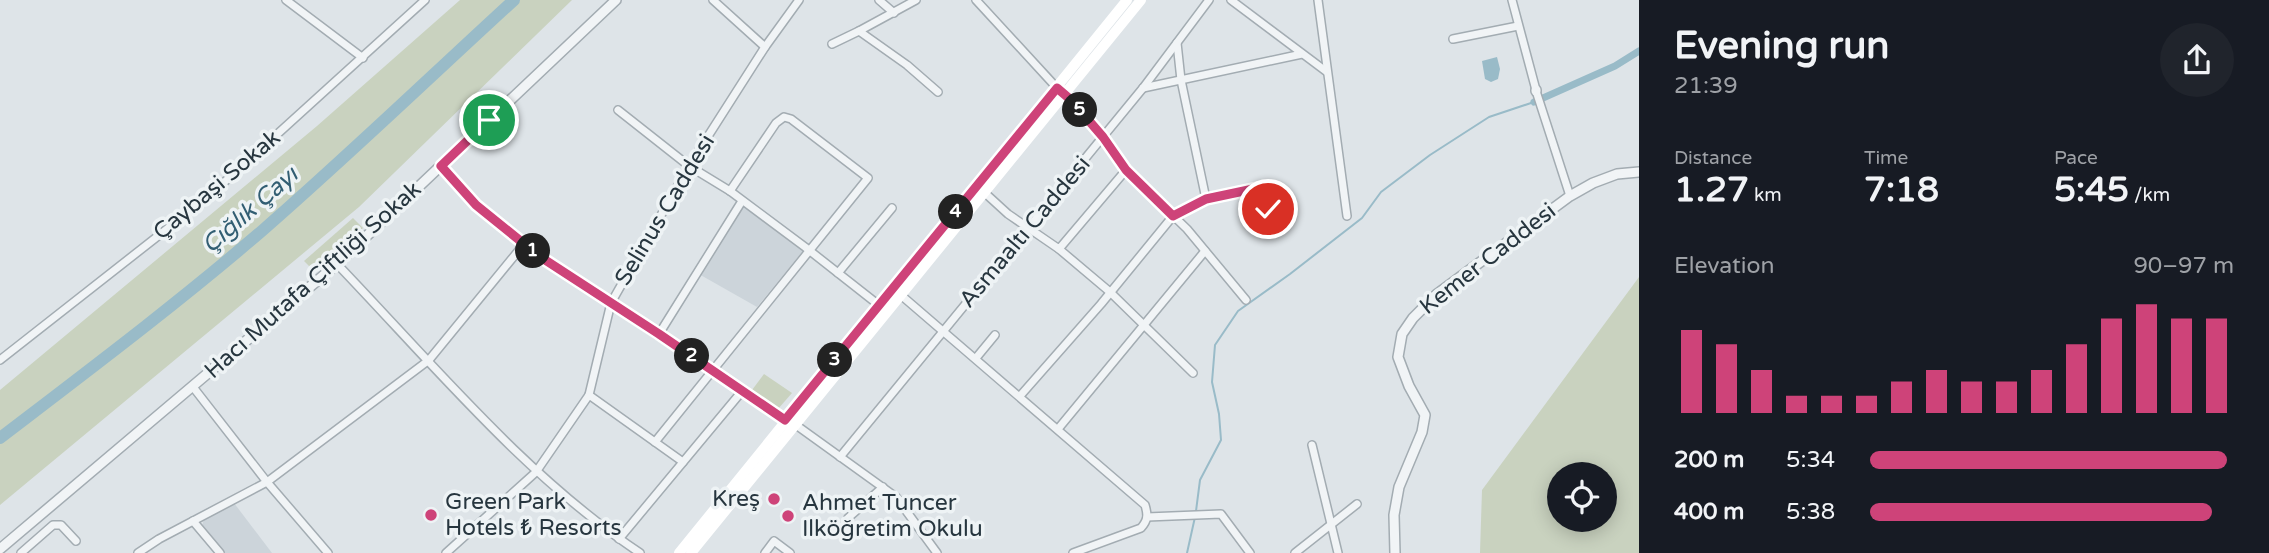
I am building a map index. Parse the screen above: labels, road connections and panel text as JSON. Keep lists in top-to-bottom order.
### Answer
{
  "streets": {
    "street": [
      "Çaybaşi Sokak",
      "Selinus Caddesi",
      "Asmaaltı Caddesi",
      "Kemer Caddesi",
      "Hacı Mutafa Çiftliği Sokak"
    ]
  },
  "water": ["Çığlık Çayı"],
  "places": ["Kreş", "Green Park Hotels ₺ Resorts", "Ahmet Tuncer Ilköğretim Okulu"],
  "page": {
    "heading": ["Evening run", "21:39"],
    "pins": [
      "5",
      "4",
      "1",
      "2",
      "3"
    ],
    "stats": [
      ["Distance", "1.27 km"],
      ["Time", "7:18"],
      ["Pace", "5:45 /km"]
    ],
    "chart": ["Elevation", "90–97 m"],
    "list": [
      {
        "name": "200 m",
        "note": "5:34"
      },
      {
        "name": "400 m",
        "note": "5:38"
      }
    ]
  }
}
